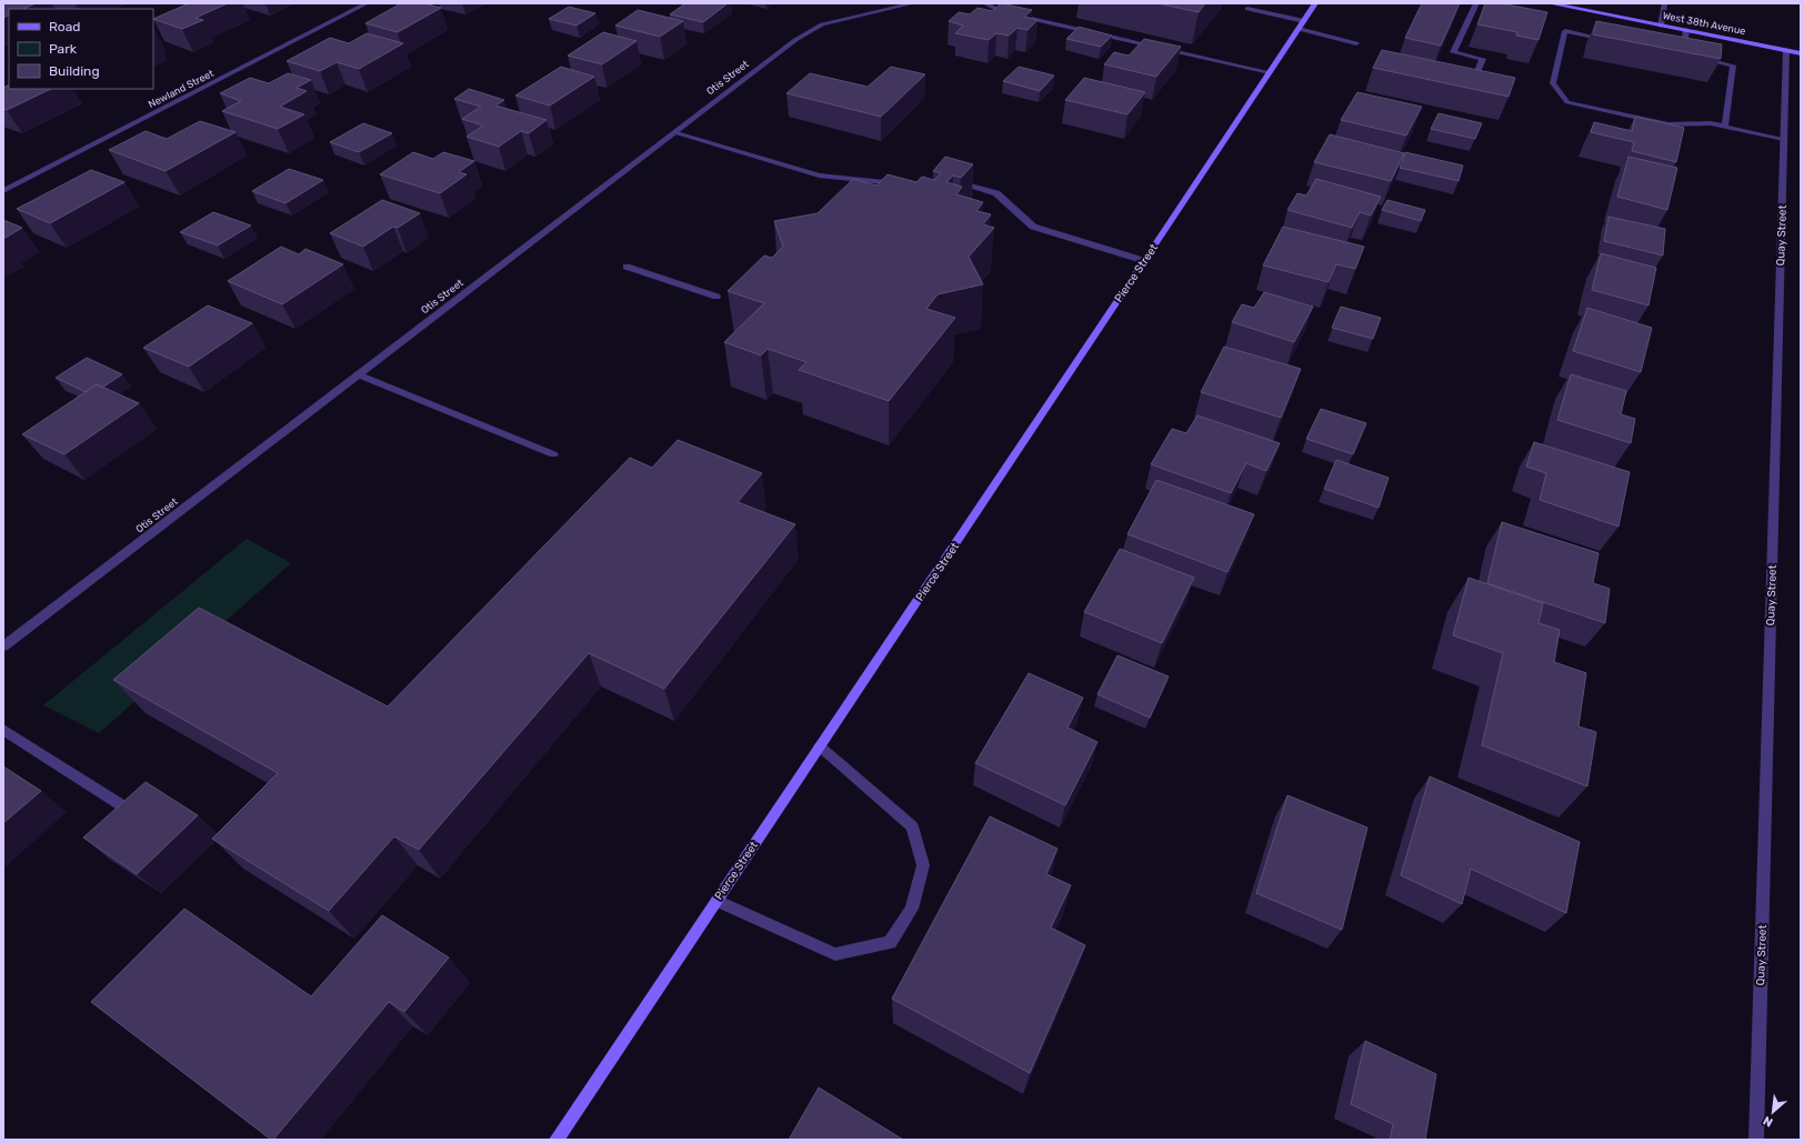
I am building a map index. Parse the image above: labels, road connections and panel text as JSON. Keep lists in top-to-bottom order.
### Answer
{
  "streets": {
    "street": [
      "West 38th Avenue",
      "Otis Street",
      "Newland Street",
      "Quay Street",
      "Pierce Street"
    ]
  },
  "crossings": [
    ["West 38th Avenue", "Quay Street"]
  ],
  "legend": ["Road", "Park", "Building"],
  "north": "bottom left"
}
